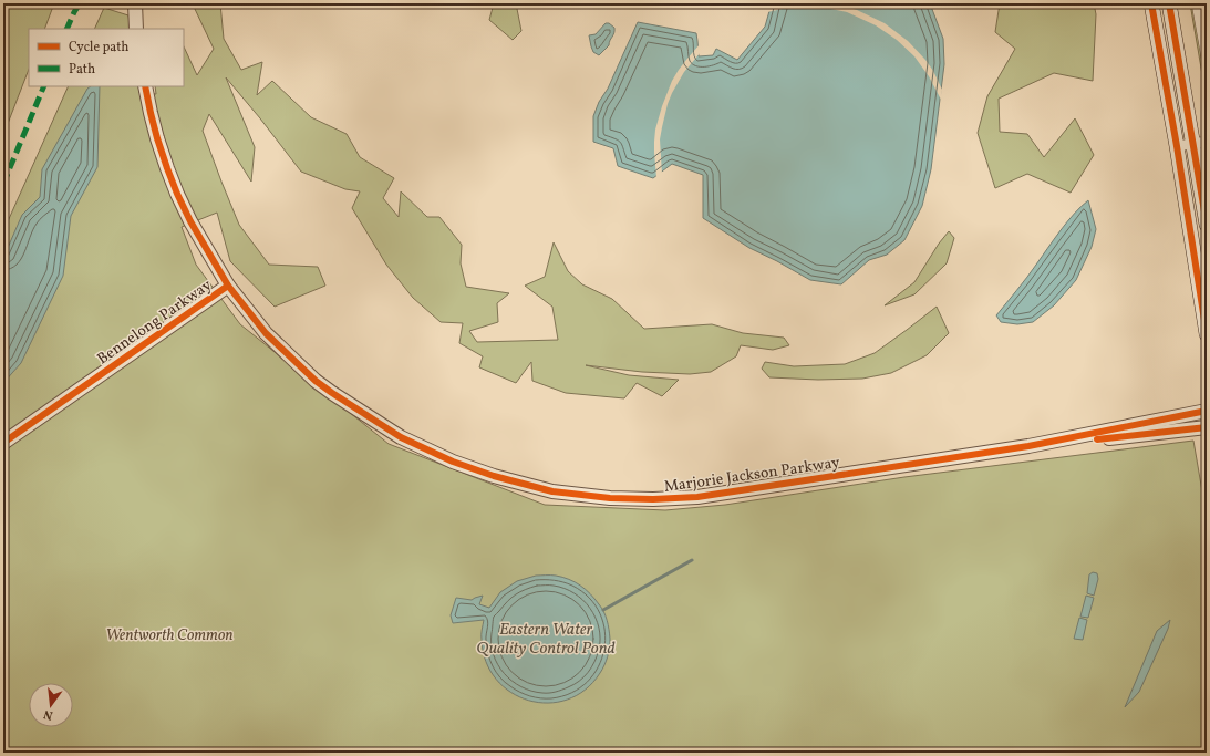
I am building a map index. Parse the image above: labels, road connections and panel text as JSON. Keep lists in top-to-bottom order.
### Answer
{
  "streets": {
    "street": ["Bennelong Parkway", "Marjorie Jackson Parkway"]
  },
  "crossings": [
    ["Bennelong Parkway", "Marjorie Jackson Parkway"]
  ],
  "water": ["Eastern Water Quality Control Pond"],
  "parks": ["Wentworth Common"],
  "legend": ["Cycle path", "Path"],
  "north": "bottom"
}
